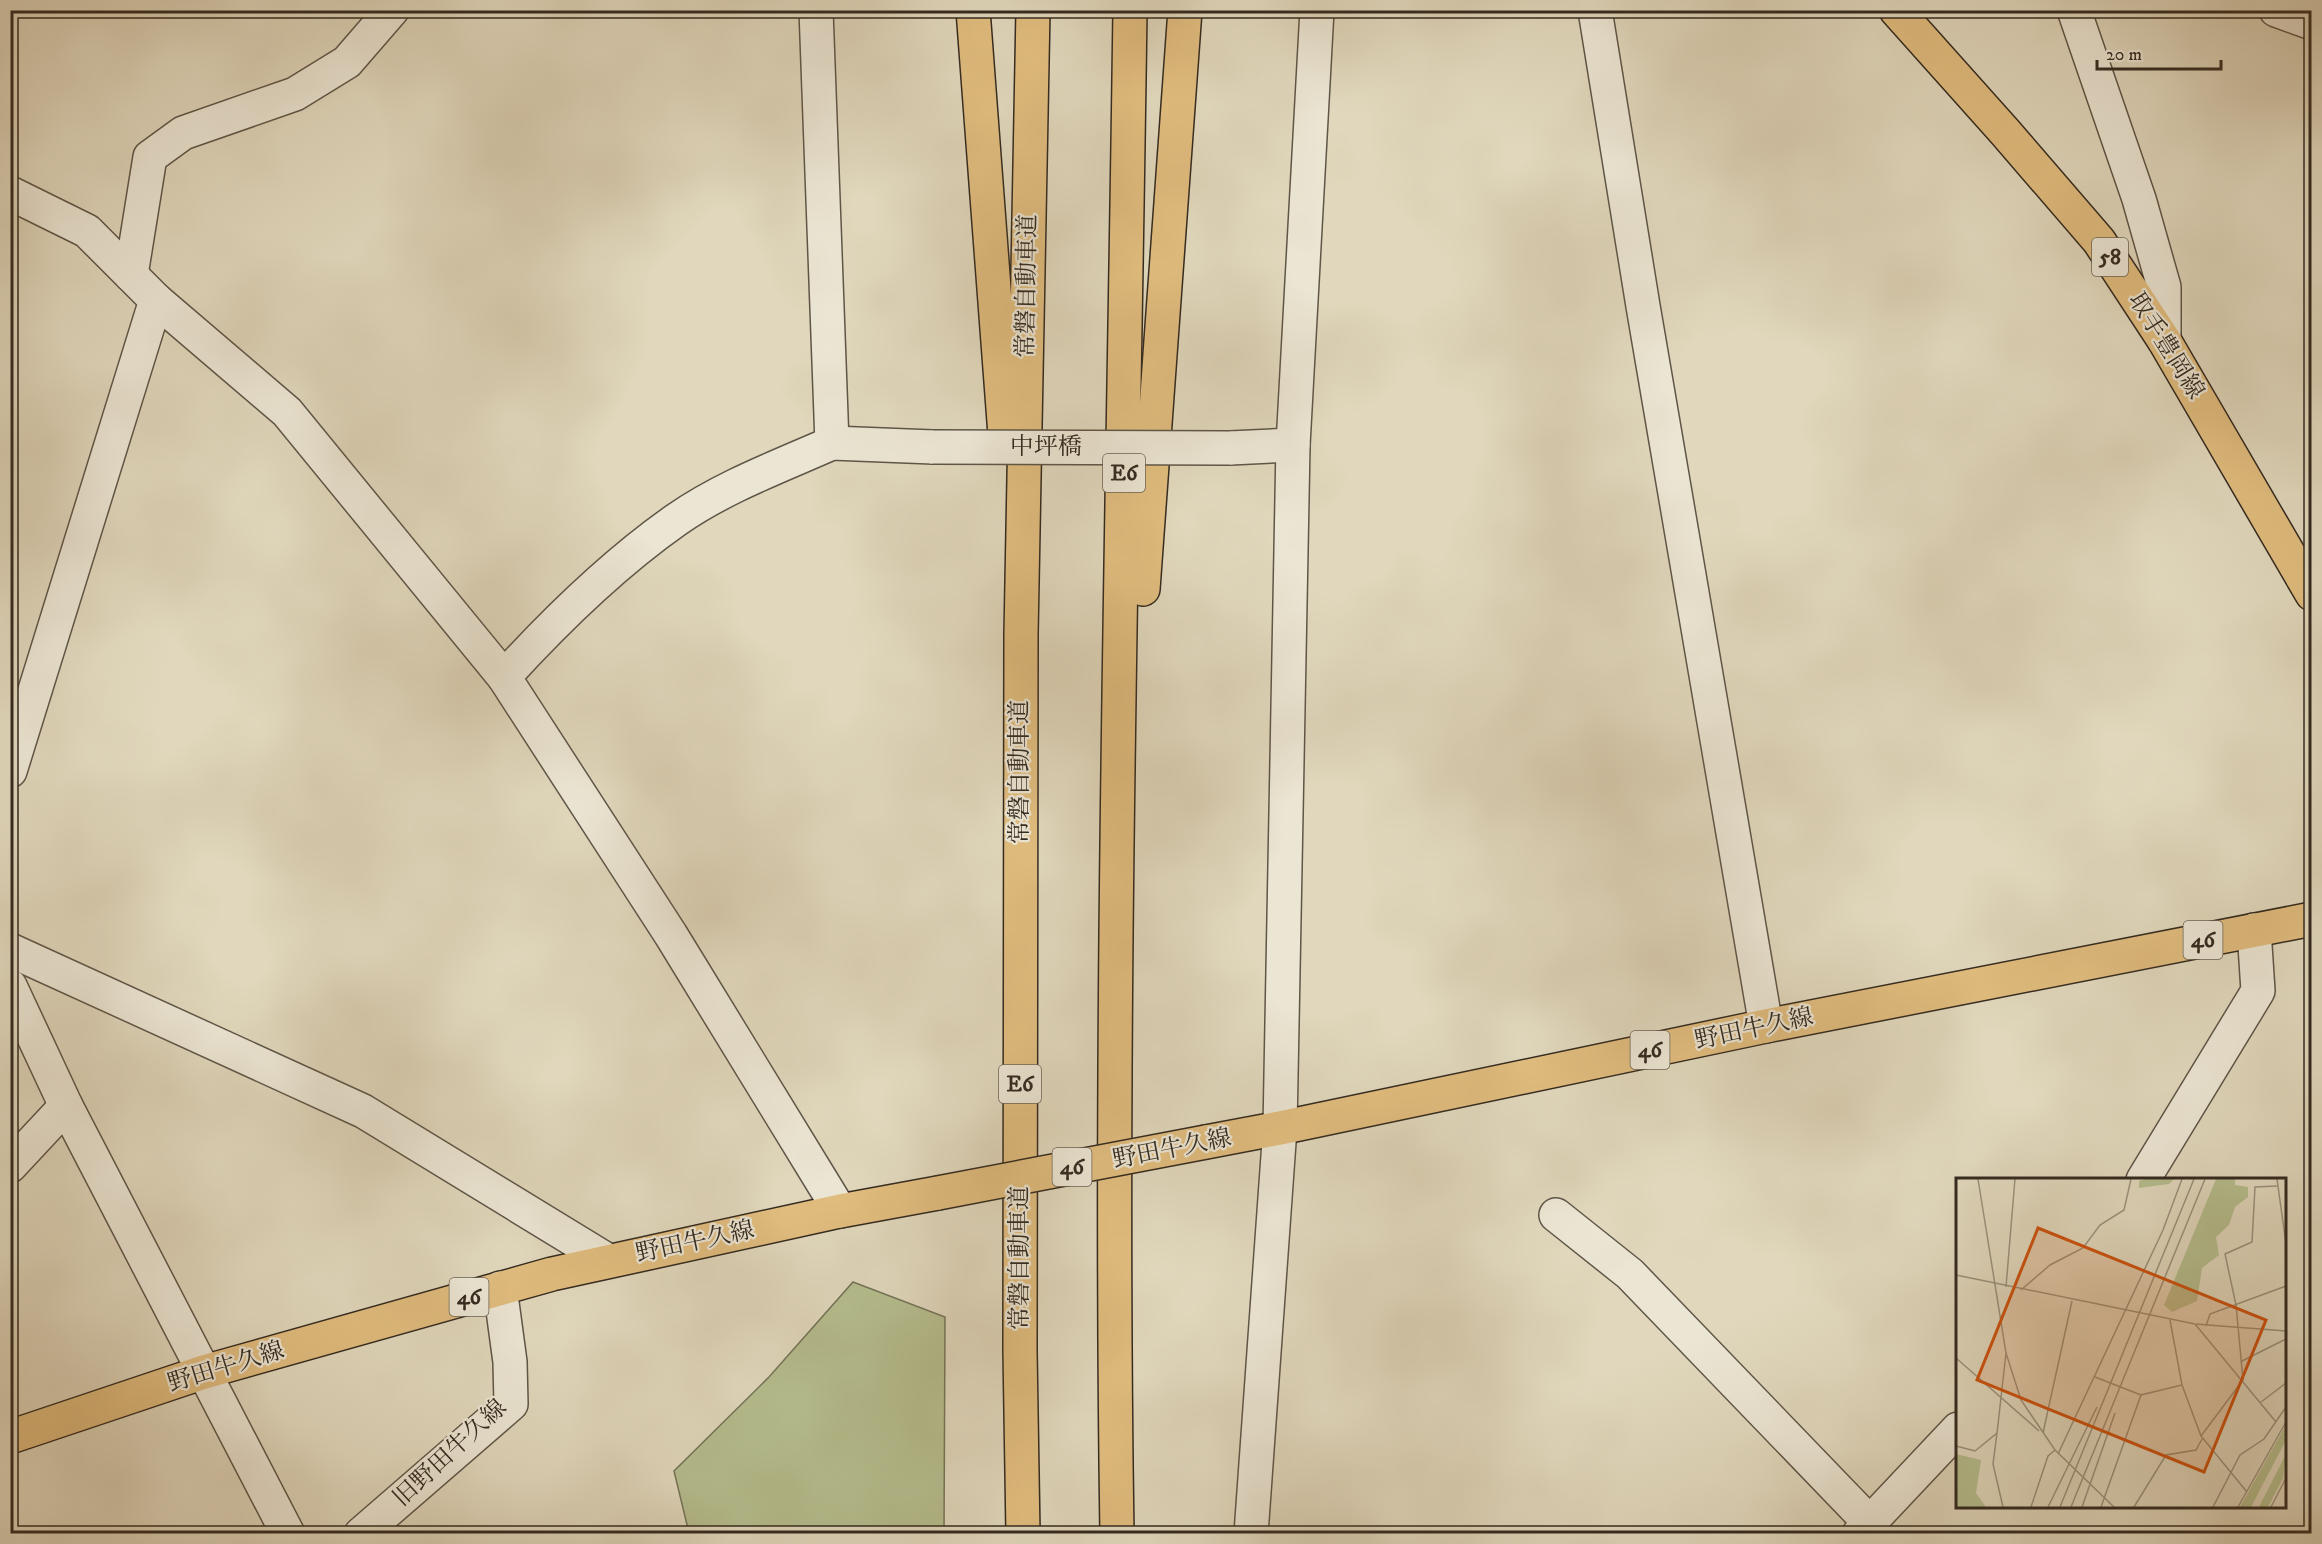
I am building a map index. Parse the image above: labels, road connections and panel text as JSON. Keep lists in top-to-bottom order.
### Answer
{
  "streets": {
    "main road": [
      "58",
      "常磐自動車道",
      "取手豊岡線",
      "E6",
      "46",
      "野田牛久線"
    ],
    "street": ["中坪橋", "旧野田牛久線"]
  },
  "crossings": [
    ["野田牛久線", "旧野田牛久線"]
  ],
  "scale_bar": "20 m"
}
